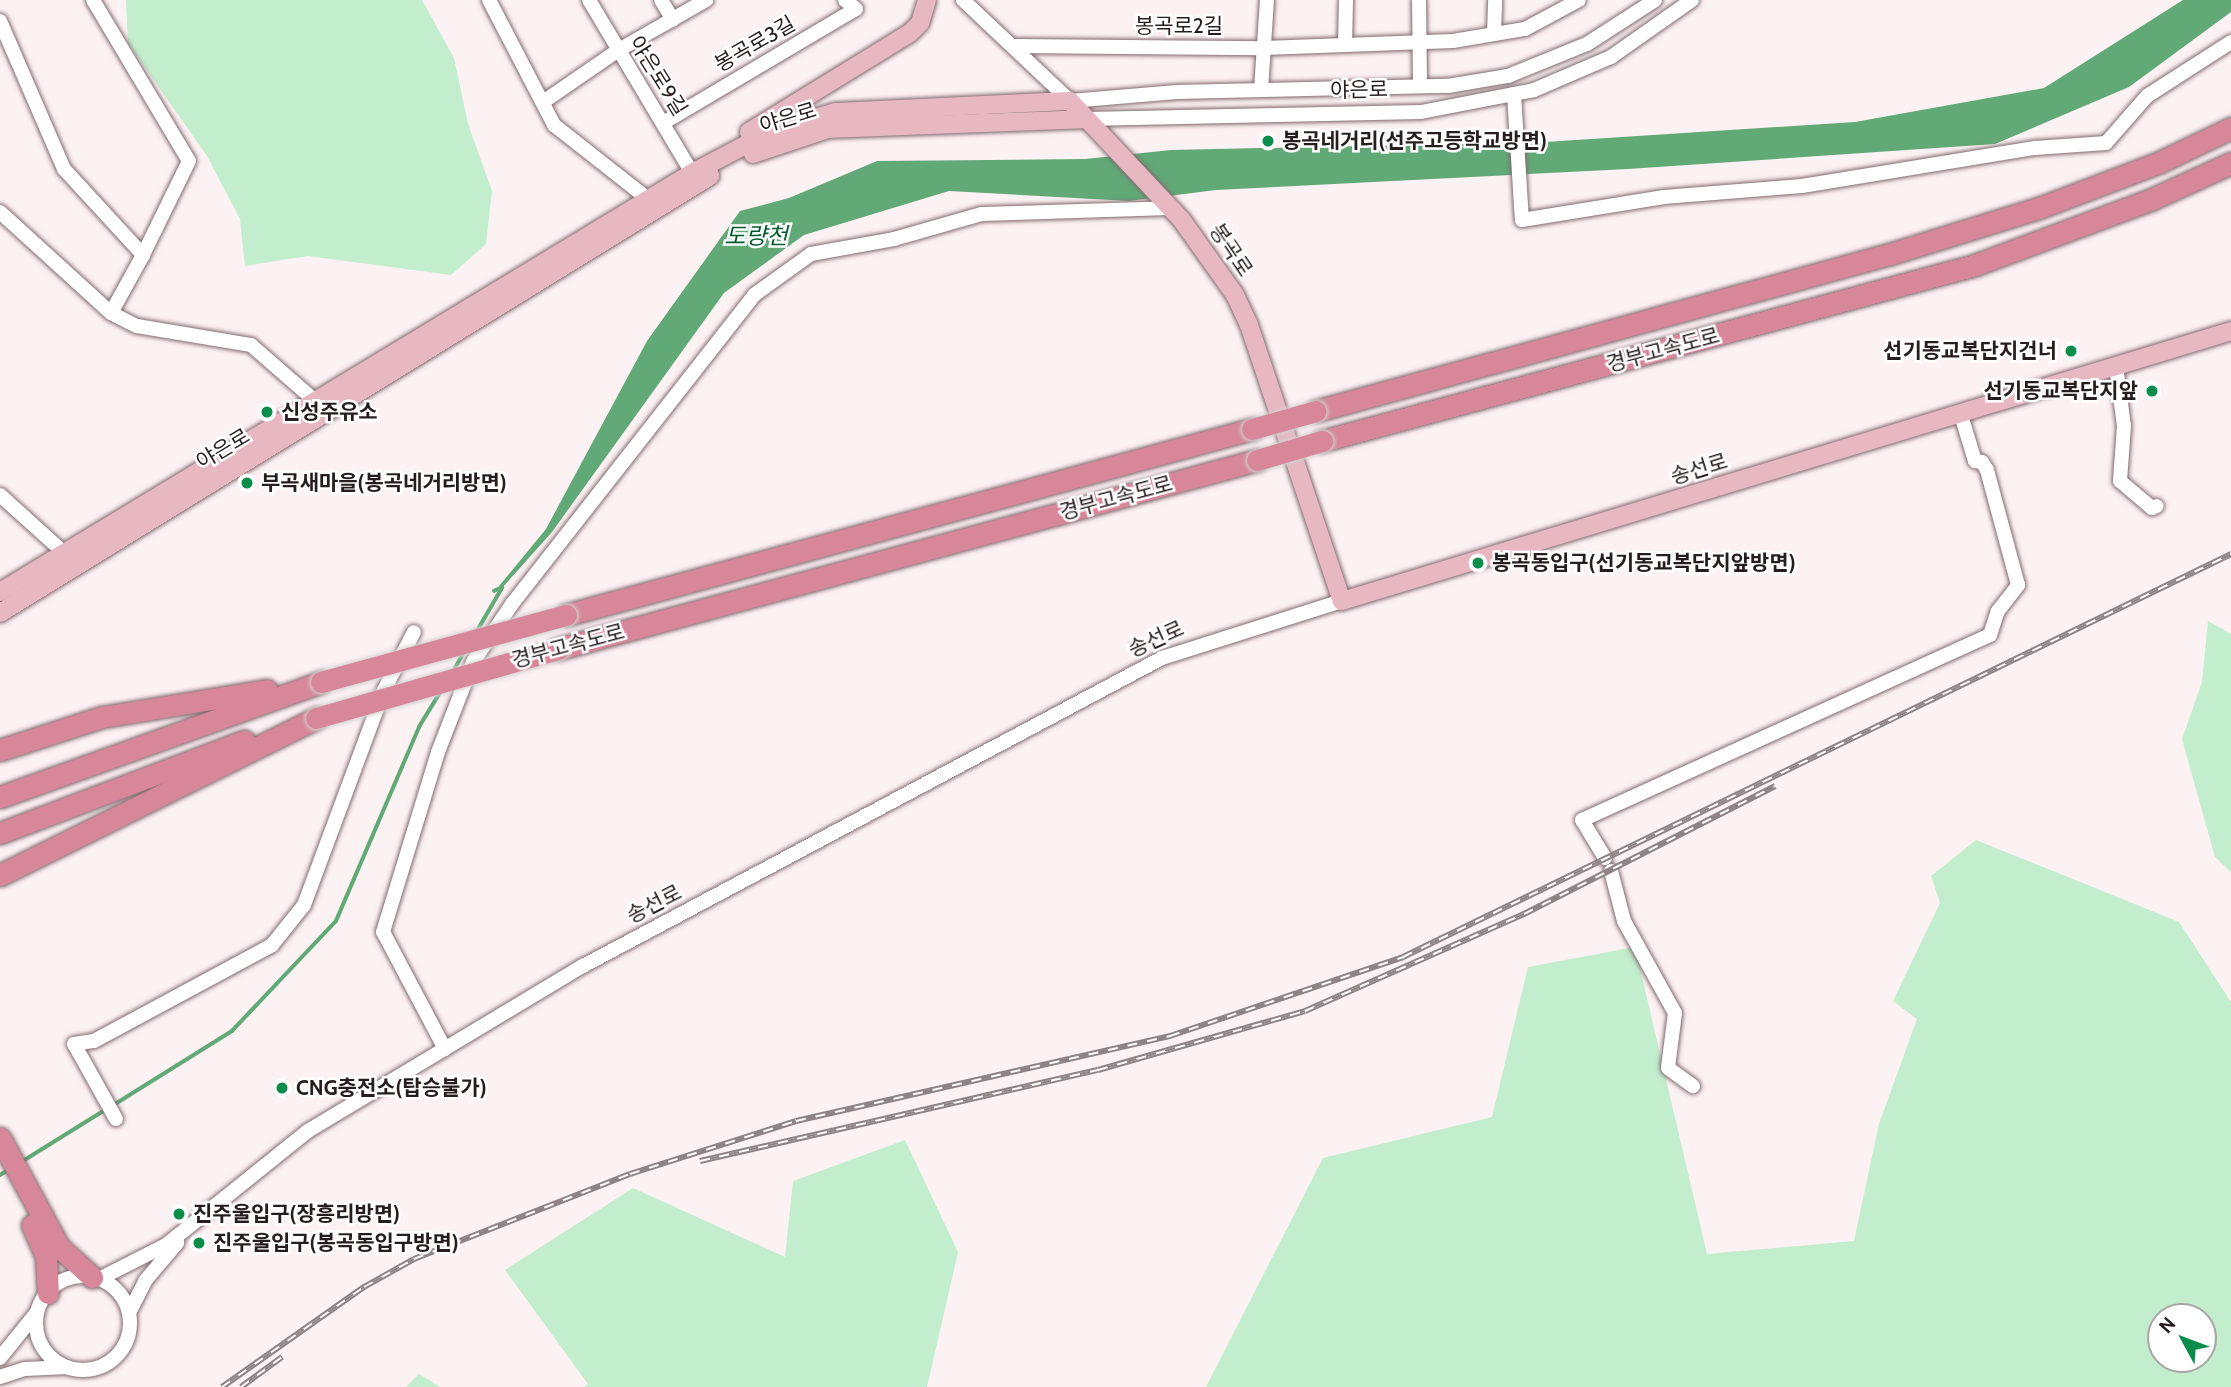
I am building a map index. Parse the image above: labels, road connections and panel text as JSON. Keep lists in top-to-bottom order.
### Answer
{
  "streets": {
    "highway": ["경부고속도로"],
    "main road": ["야은로", "봉곡로", "송선로"],
    "street": ["봉곡로2길", "봉곡로3길", "야은로9길"]
  },
  "crossings": [
    ["봉곡로2길", "봉곡로"],
    ["봉곡로3길", "야은로9길"],
    ["야은로9길", "야은로"],
    ["야은로", "봉곡로"],
    ["봉곡로", "송선로"]
  ],
  "water": ["도량천"],
  "places": [
    "봉곡네거리(선주고등학교방면)",
    "선기동교복단지건너",
    "선기동교복단지앞",
    "신성주유소",
    "부곡새마을(봉곡네거리방면)",
    "봉곡동입구(선기동교복단지앞방면)",
    "CNG충전소(탑승불가)",
    "진주울입구(장흥리방면)",
    "진주울입구(봉곡동입구방면)"
  ],
  "north": "top left"
}
